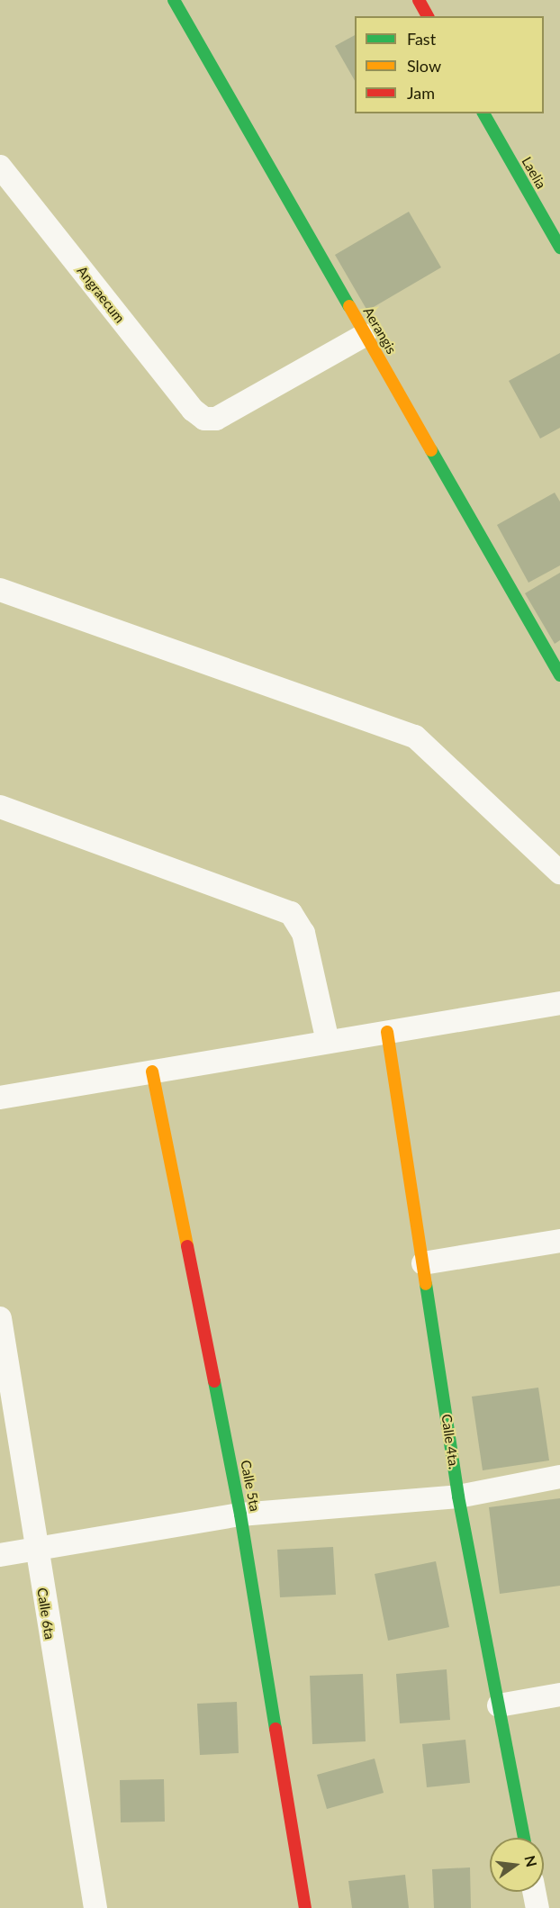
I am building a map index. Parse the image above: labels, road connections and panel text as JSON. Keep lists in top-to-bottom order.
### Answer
{
  "streets": {
    "street": [
      "Laelia",
      "Angraecum",
      "Aerangis",
      "Calle 4ta.",
      "Calle 5ta",
      "Calle 6ta"
    ]
  },
  "crossings": [
    ["Angraecum", "Aerangis"]
  ],
  "legend": ["Fast", "Slow", "Jam"],
  "north": "right"
}
